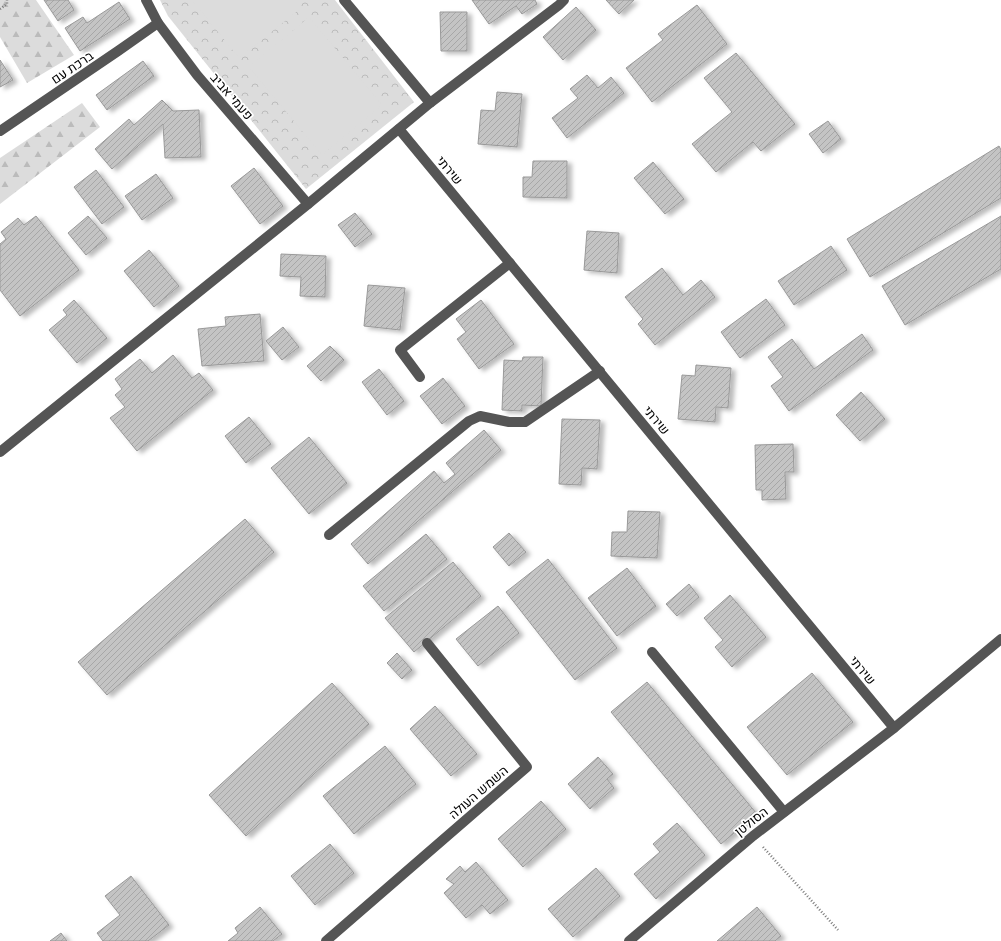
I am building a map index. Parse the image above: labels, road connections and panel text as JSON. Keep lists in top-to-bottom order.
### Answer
{
  "streets": {
    "street": [
      "ברכת עם",
      "פעמי אביב",
      "שירתי",
      "השמש העולה",
      "הסולטן"
    ]
  },
  "crossings": [
    ["ברכת עם", "פעמי אביב"],
    ["שירתי", "הסולטן"]
  ]
}
